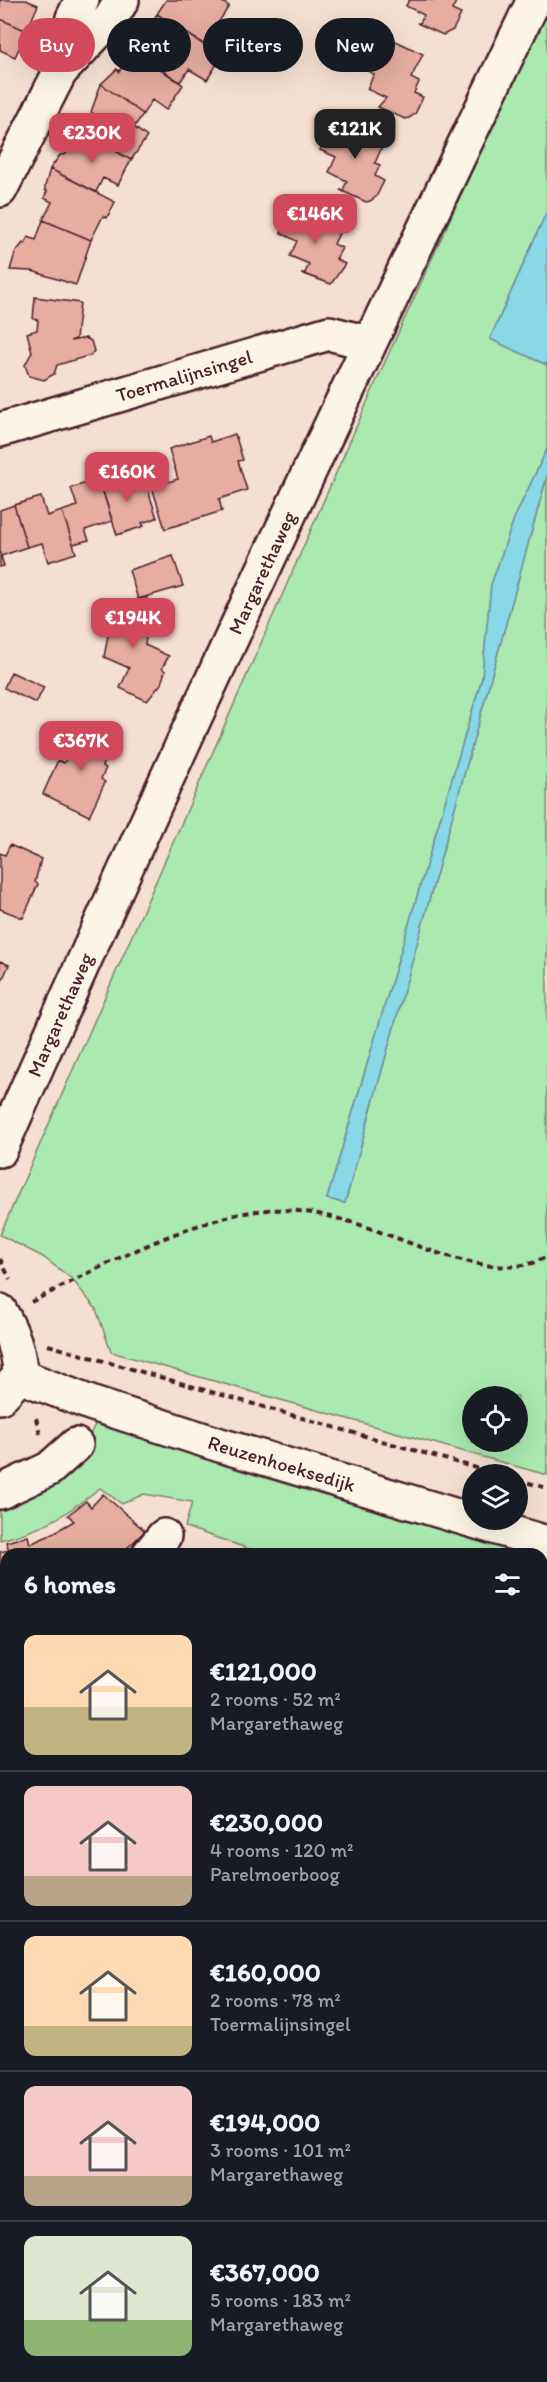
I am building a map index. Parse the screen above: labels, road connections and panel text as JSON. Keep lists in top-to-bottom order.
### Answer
{
  "streets": {
    "street": ["Toermalijnsingel", "Margarethaweg", "Reuzenhoeksedijk"]
  },
  "crossings": [
    ["Toermalijnsingel", "Margarethaweg"]
  ],
  "page": {
    "chip": [
      "Buy",
      "Rent",
      "Filters",
      "New"
    ],
    "price": [
      "€121K",
      "€230K",
      "€146K",
      "€160K",
      "€194K",
      "€367K"
    ],
    "heading": "6 homes",
    "list": [
      {
        "name": "€121,000",
        "note": "2 rooms · 52 m² · Margarethaweg"
      },
      {
        "name": "€230,000",
        "note": "4 rooms · 120 m² · Parelmoerboog"
      },
      {
        "name": "€160,000",
        "note": "2 rooms · 78 m² · Toermalijnsingel"
      },
      {
        "name": "€194,000",
        "note": "3 rooms · 101 m² · Margarethaweg"
      },
      {
        "name": "€367,000",
        "note": "5 rooms · 183 m² · Margarethaweg"
      }
    ]
  }
}
